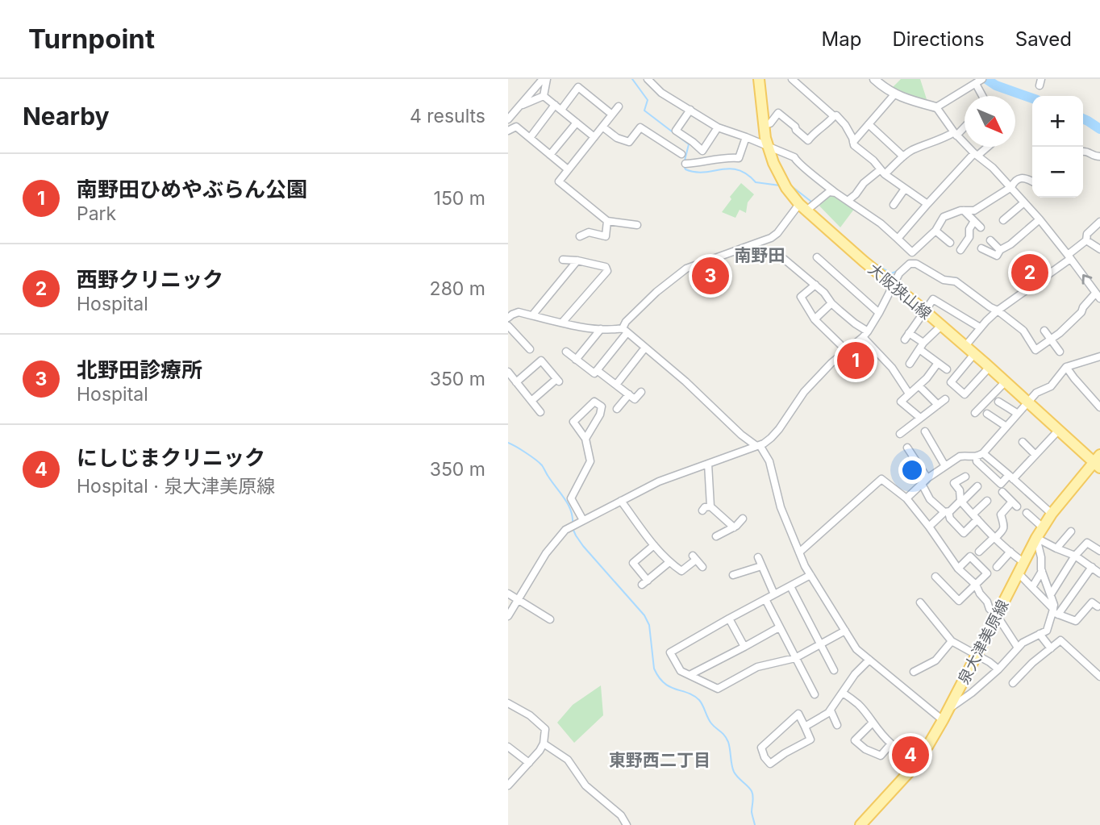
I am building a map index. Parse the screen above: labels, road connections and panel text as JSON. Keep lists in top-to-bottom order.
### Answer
{
  "streets": {
    "main road": ["大阪狭山線", "泉大津美原線"]
  },
  "crossings": [
    ["大阪狭山線", "泉大津美原線"]
  ],
  "districts": ["南野田", "東野西二丁目"],
  "north": "bottom right",
  "page": {
    "header": "Turnpoint",
    "nav": ["Map", "Directions", "Saved"],
    "heading": ["Nearby", "4 results"],
    "map_buttons": ["+", "−"],
    "list": [
      {
        "mark": "1",
        "name": "南野田ひめやぶらん公園",
        "note": "Park",
        "value": "150 m"
      },
      {
        "mark": "2",
        "name": "西野クリニック",
        "note": "Hospital",
        "value": "280 m"
      },
      {
        "mark": "3",
        "name": "北野田診療所",
        "note": "Hospital",
        "value": "350 m"
      },
      {
        "mark": "4",
        "name": "にしじまクリニック",
        "note": "Hospital · 泉大津美原線",
        "value": "350 m"
      }
    ],
    "pins": [
      "2",
      "3",
      "1",
      "4"
    ]
  }
}
